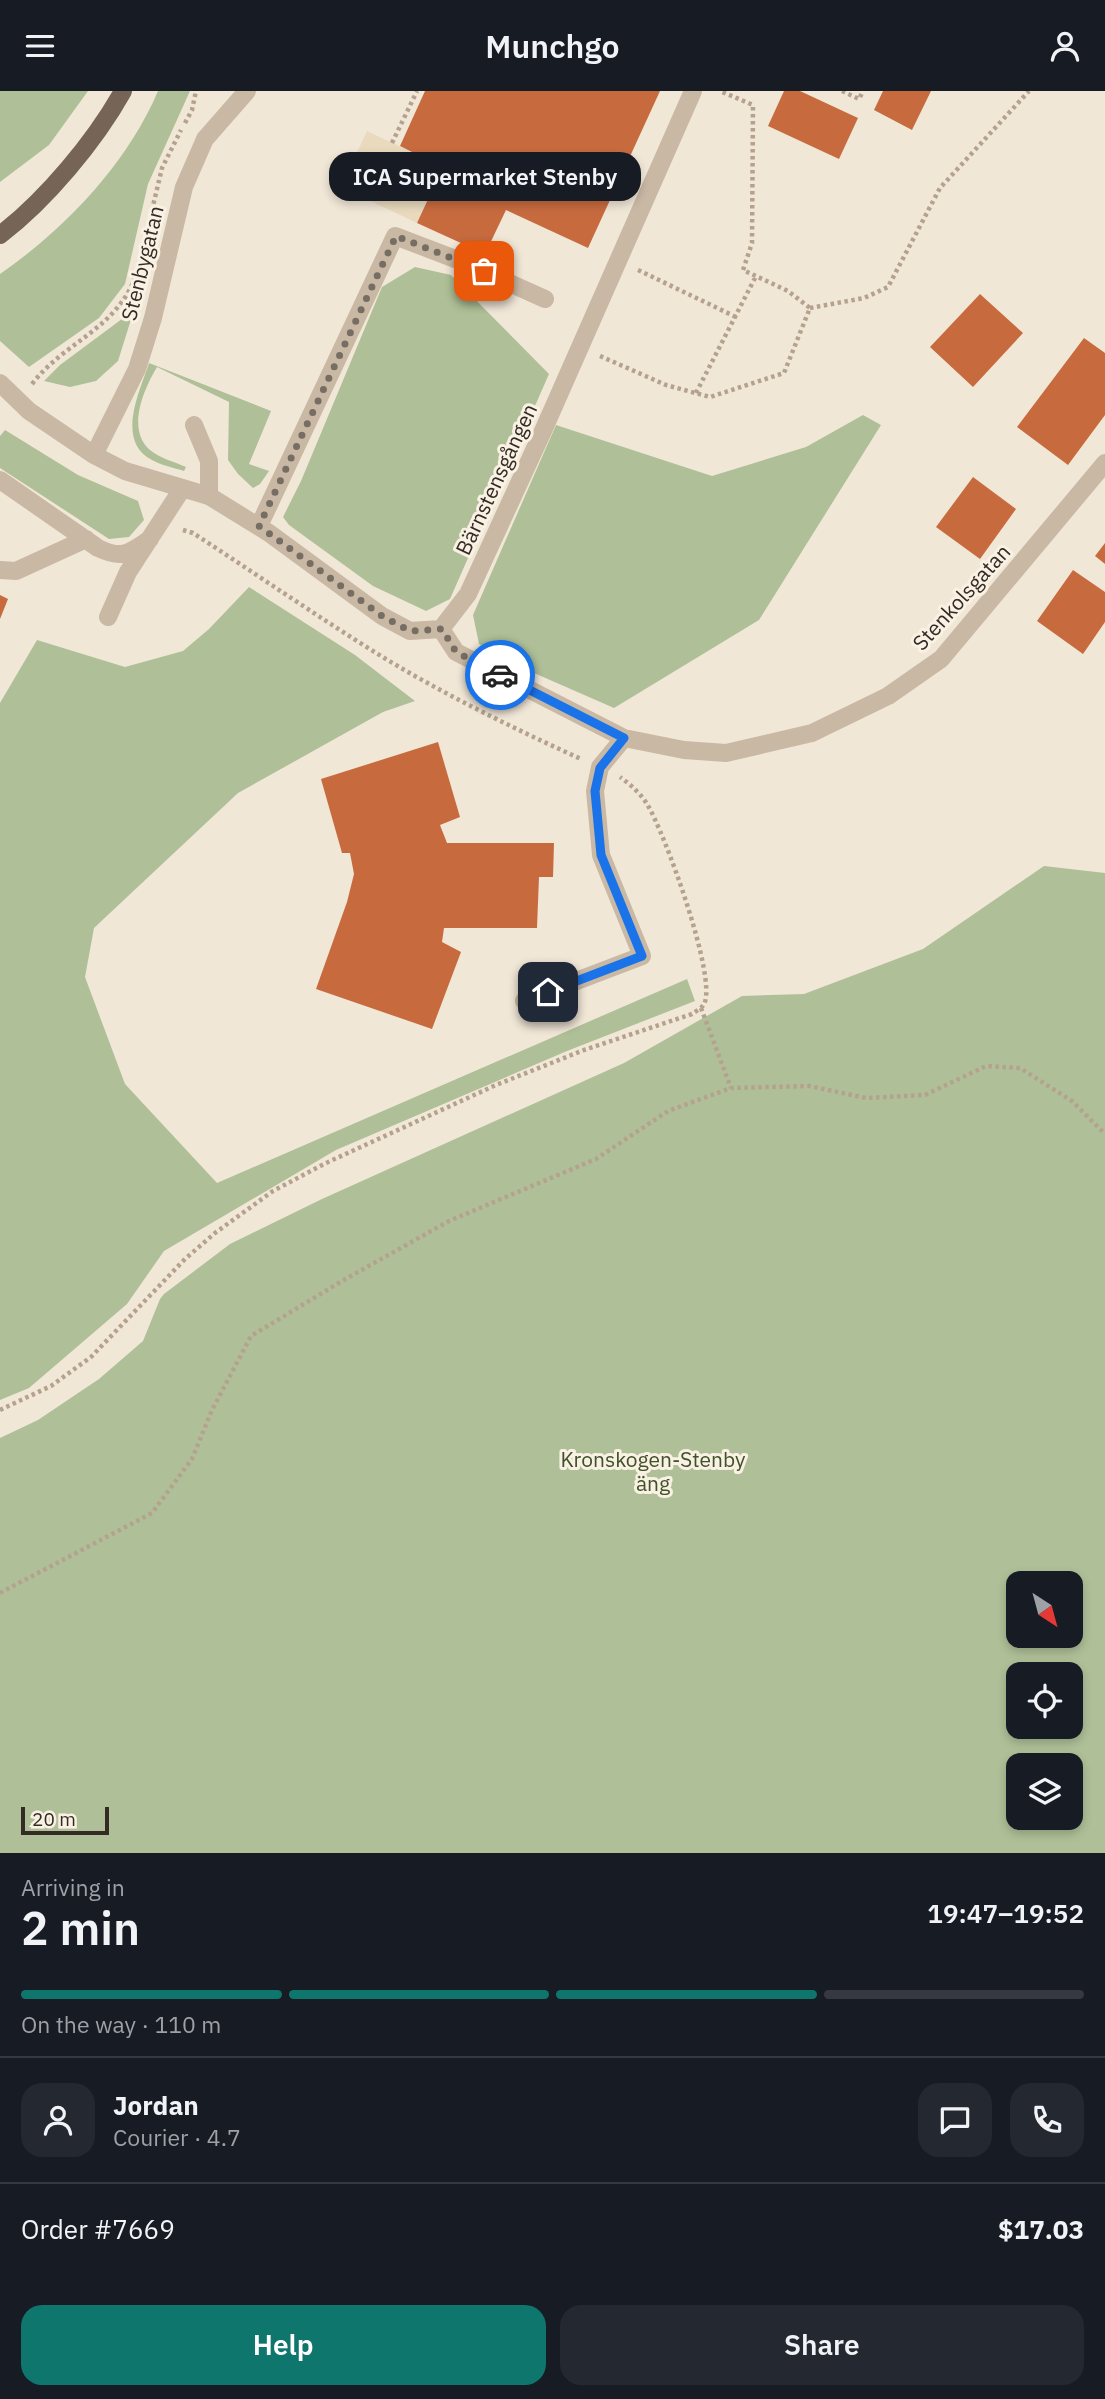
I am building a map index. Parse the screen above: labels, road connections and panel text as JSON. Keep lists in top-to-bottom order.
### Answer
{
  "streets": {
    "street": ["Stenbygatan", "Bärnstensgången", "Stenkolsgatan"]
  },
  "crossings": [
    ["Bärnstensgången", "Stenkolsgatan"]
  ],
  "parks": ["Kronskogen-Stenby äng"],
  "places": ["ICA Supermarket Stenby"],
  "scale_bar": "20 m",
  "north": "bottom right",
  "page": {
    "header": "Munchgo",
    "bubble": "ICA Supermarket Stenby",
    "scale": "20 m",
    "heading": ["2 min", "Arriving in", "19:47–19:52"],
    "panel": [
      "Jordan",
      "Courier · 4.7",
      "Order #7669",
      "$17.03"
    ],
    "bar": "On the way · 110 m",
    "buttons": ["Help", "Share"]
  }
}
